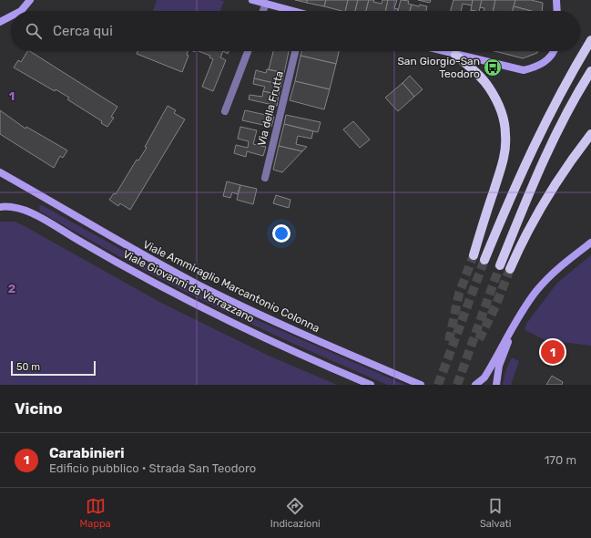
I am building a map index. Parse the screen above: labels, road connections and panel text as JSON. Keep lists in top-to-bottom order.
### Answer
{
  "streets": {
    "main road": ["Viale Giovanni da Verrazzano", "Viale Ammiraglio Marcantonio Colonna"],
    "street": ["Via della Frutta"]
  },
  "places": {
    "bus stop": ["San Giorgio-San Teodoro"]
  },
  "scale_bar": "50 m",
  "page": {
    "search": "Cerca qui",
    "pins": "1",
    "scale": "50 m",
    "heading": "Vicino",
    "list": [
      {
        "mark": "1",
        "name": "Carabinieri",
        "note": "Edificio pubblico · Strada San Teodoro",
        "value": "170 m"
      }
    ],
    "nav": ["Mappa", "Indicazioni", "Salvati"]
  },
  "grid": {
    "rows": ["1", "2"]
  }
}
